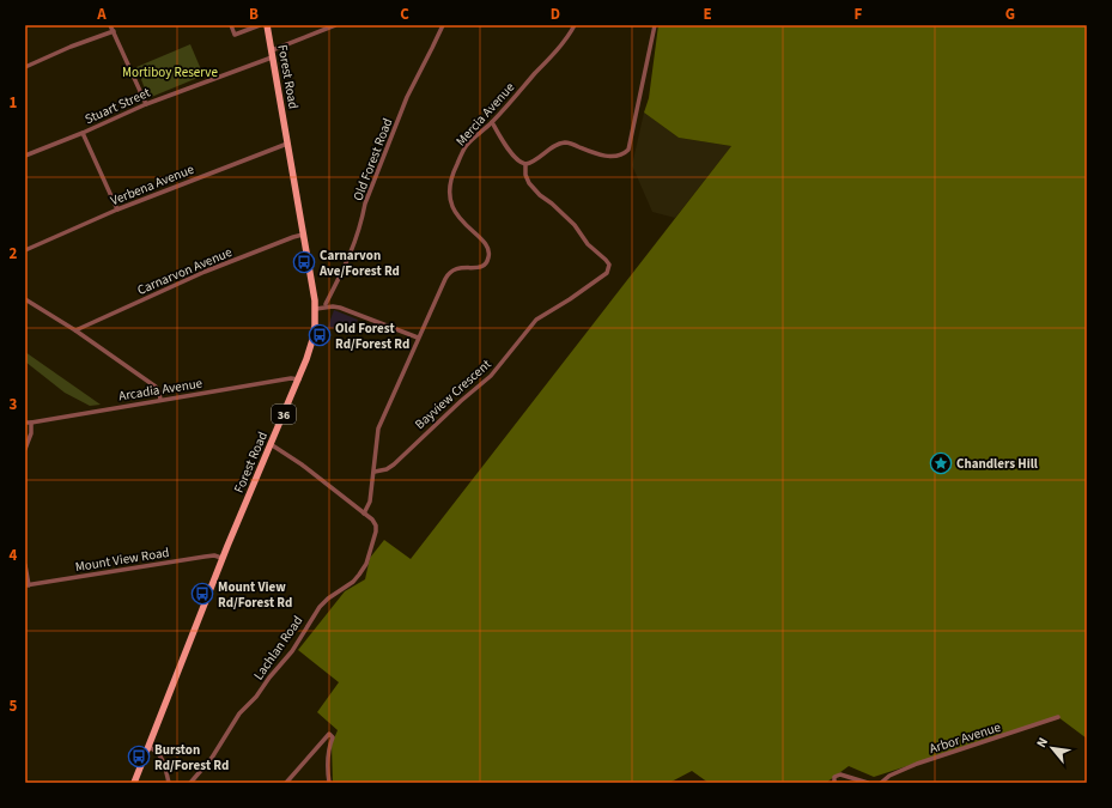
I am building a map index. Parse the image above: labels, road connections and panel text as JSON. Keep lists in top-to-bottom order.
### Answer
{
  "streets": {
    "main road": ["Forest Road", "36"],
    "street": [
      "Stuart Street",
      "Mercia Avenue",
      "Old Forest Road",
      "Verbena Avenue",
      "Carnarvon Avenue",
      "Arcadia Avenue",
      "Bayview Crescent",
      "Mount View Road",
      "Lachlan Road",
      "Arbor Avenue"
    ]
  },
  "crossings": [
    ["Forest Road", "Stuart Street"],
    ["Forest Road", "Verbena Avenue"],
    ["Forest Road", "Carnarvon Avenue"],
    ["Forest Road", "Arcadia Avenue"],
    ["Forest Road", "Mount View Road"],
    ["Mercia Avenue", "Bayview Crescent"],
    ["Mercia Avenue", "Lachlan Road"]
  ],
  "parks": ["Mortiboy Reserve"],
  "places": {
    "bus stop": [
      "Carnarvon Ave/Forest Rd",
      "Old Forest Rd/Forest Rd",
      "Mount View Rd/Forest Rd",
      "Burston Rd/Forest Rd"
    ],
    "place": ["Chandlers Hill"]
  },
  "north": "top left",
  "grid": {
    "columns": [
      "A",
      "B",
      "C",
      "D",
      "E",
      "F",
      "G"
    ],
    "rows": [
      "1",
      "2",
      "3",
      "4",
      "5"
    ]
  }
}
